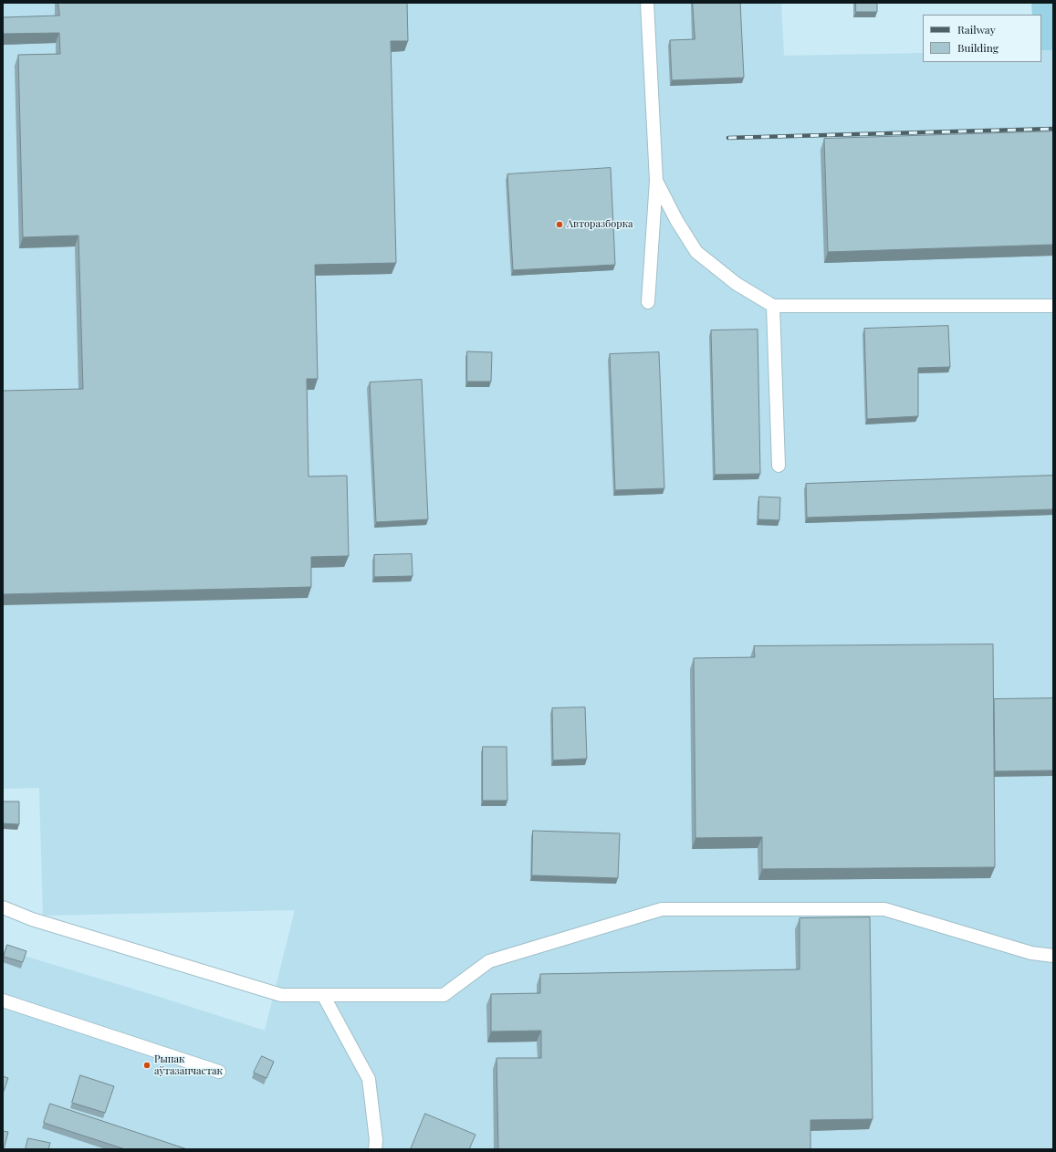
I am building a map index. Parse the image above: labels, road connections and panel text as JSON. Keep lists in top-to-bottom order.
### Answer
{
  "places": ["Авторазборка", "Рынак аўтазапчастак"],
  "legend": ["Railway", "Building"]
}
